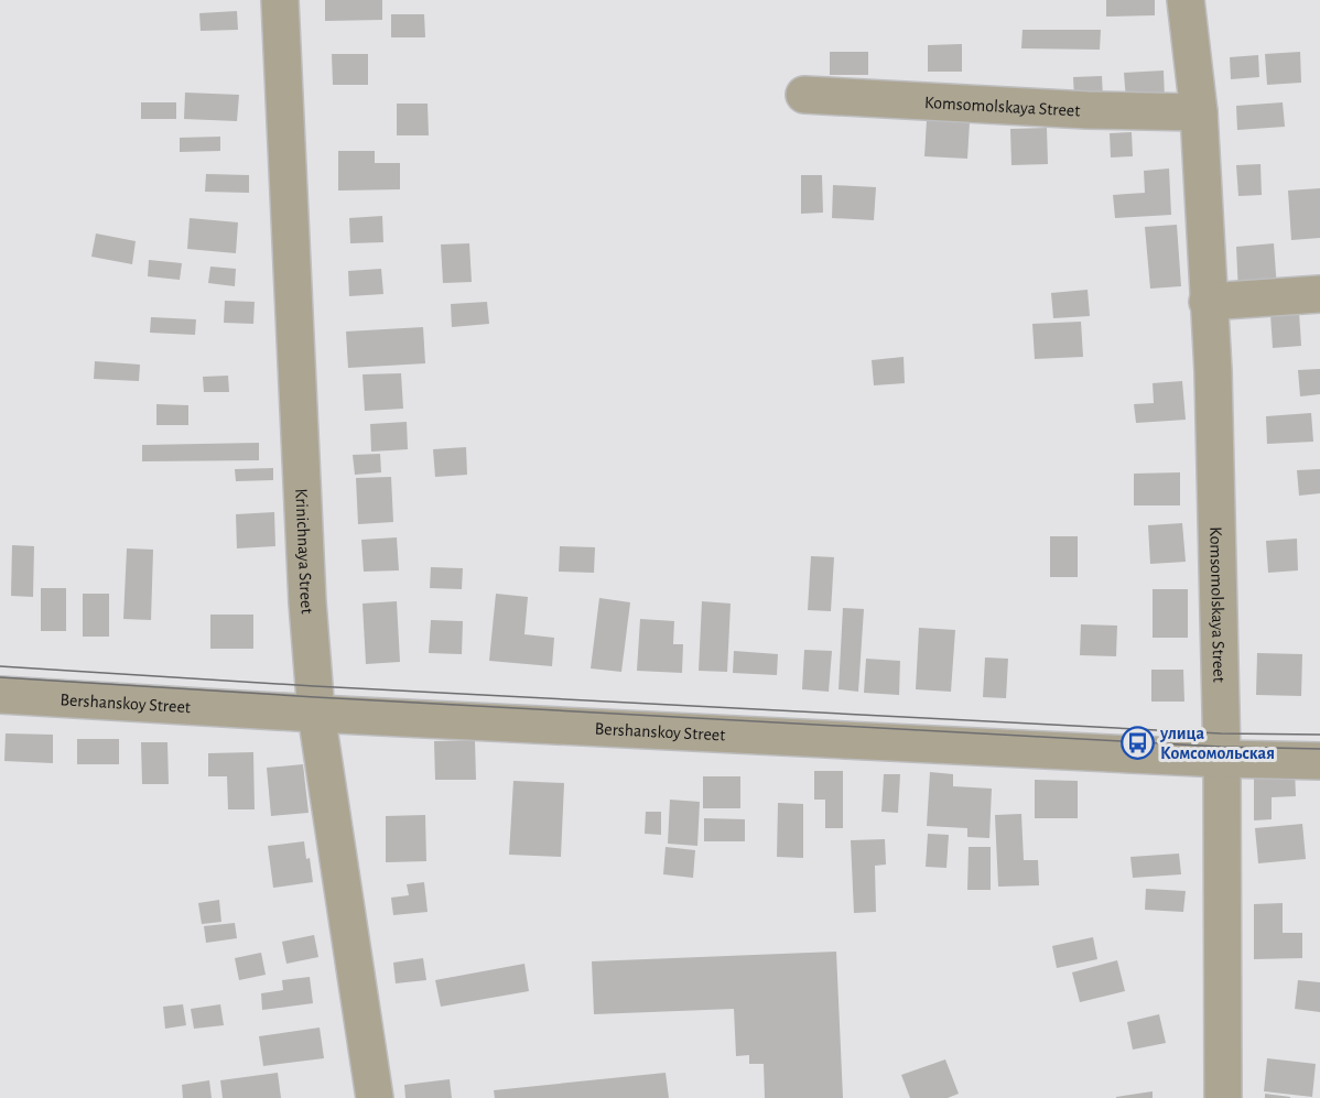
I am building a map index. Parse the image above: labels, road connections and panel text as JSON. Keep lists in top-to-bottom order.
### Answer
{
  "streets": {
    "street": ["Komsomolskaya Street", "Krinichnaya Street", "Bershanskoy Street"]
  },
  "crossings": [
    ["Komsomolskaya Street", "Bershanskoy Street"],
    ["Krinichnaya Street", "Bershanskoy Street"]
  ],
  "places": {
    "bus stop": ["улица Комсомольская"]
  }
}
